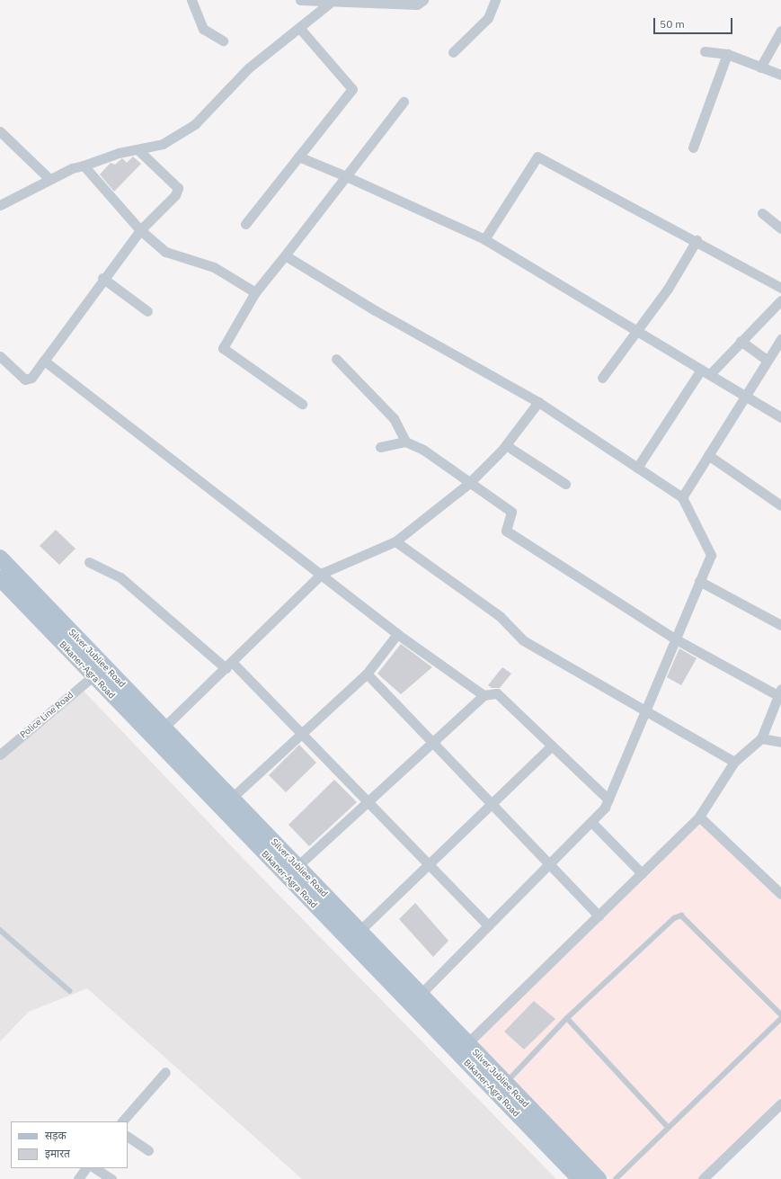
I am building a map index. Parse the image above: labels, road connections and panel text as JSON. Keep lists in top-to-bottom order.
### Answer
{
  "streets": {
    "main road": ["Silver Jubliee Road", "Bikaner-Agra Road"],
    "street": ["Police Line Road"]
  },
  "crossings": [
    ["Silver Jubliee Road", "Bikaner-Agra Road"],
    ["Silver Jubliee Road", "Police Line Road"],
    ["Bikaner-Agra Road", "Police Line Road"]
  ],
  "legend": ["सड़क", "इमारत"],
  "scale_bar": "50 m"
}
